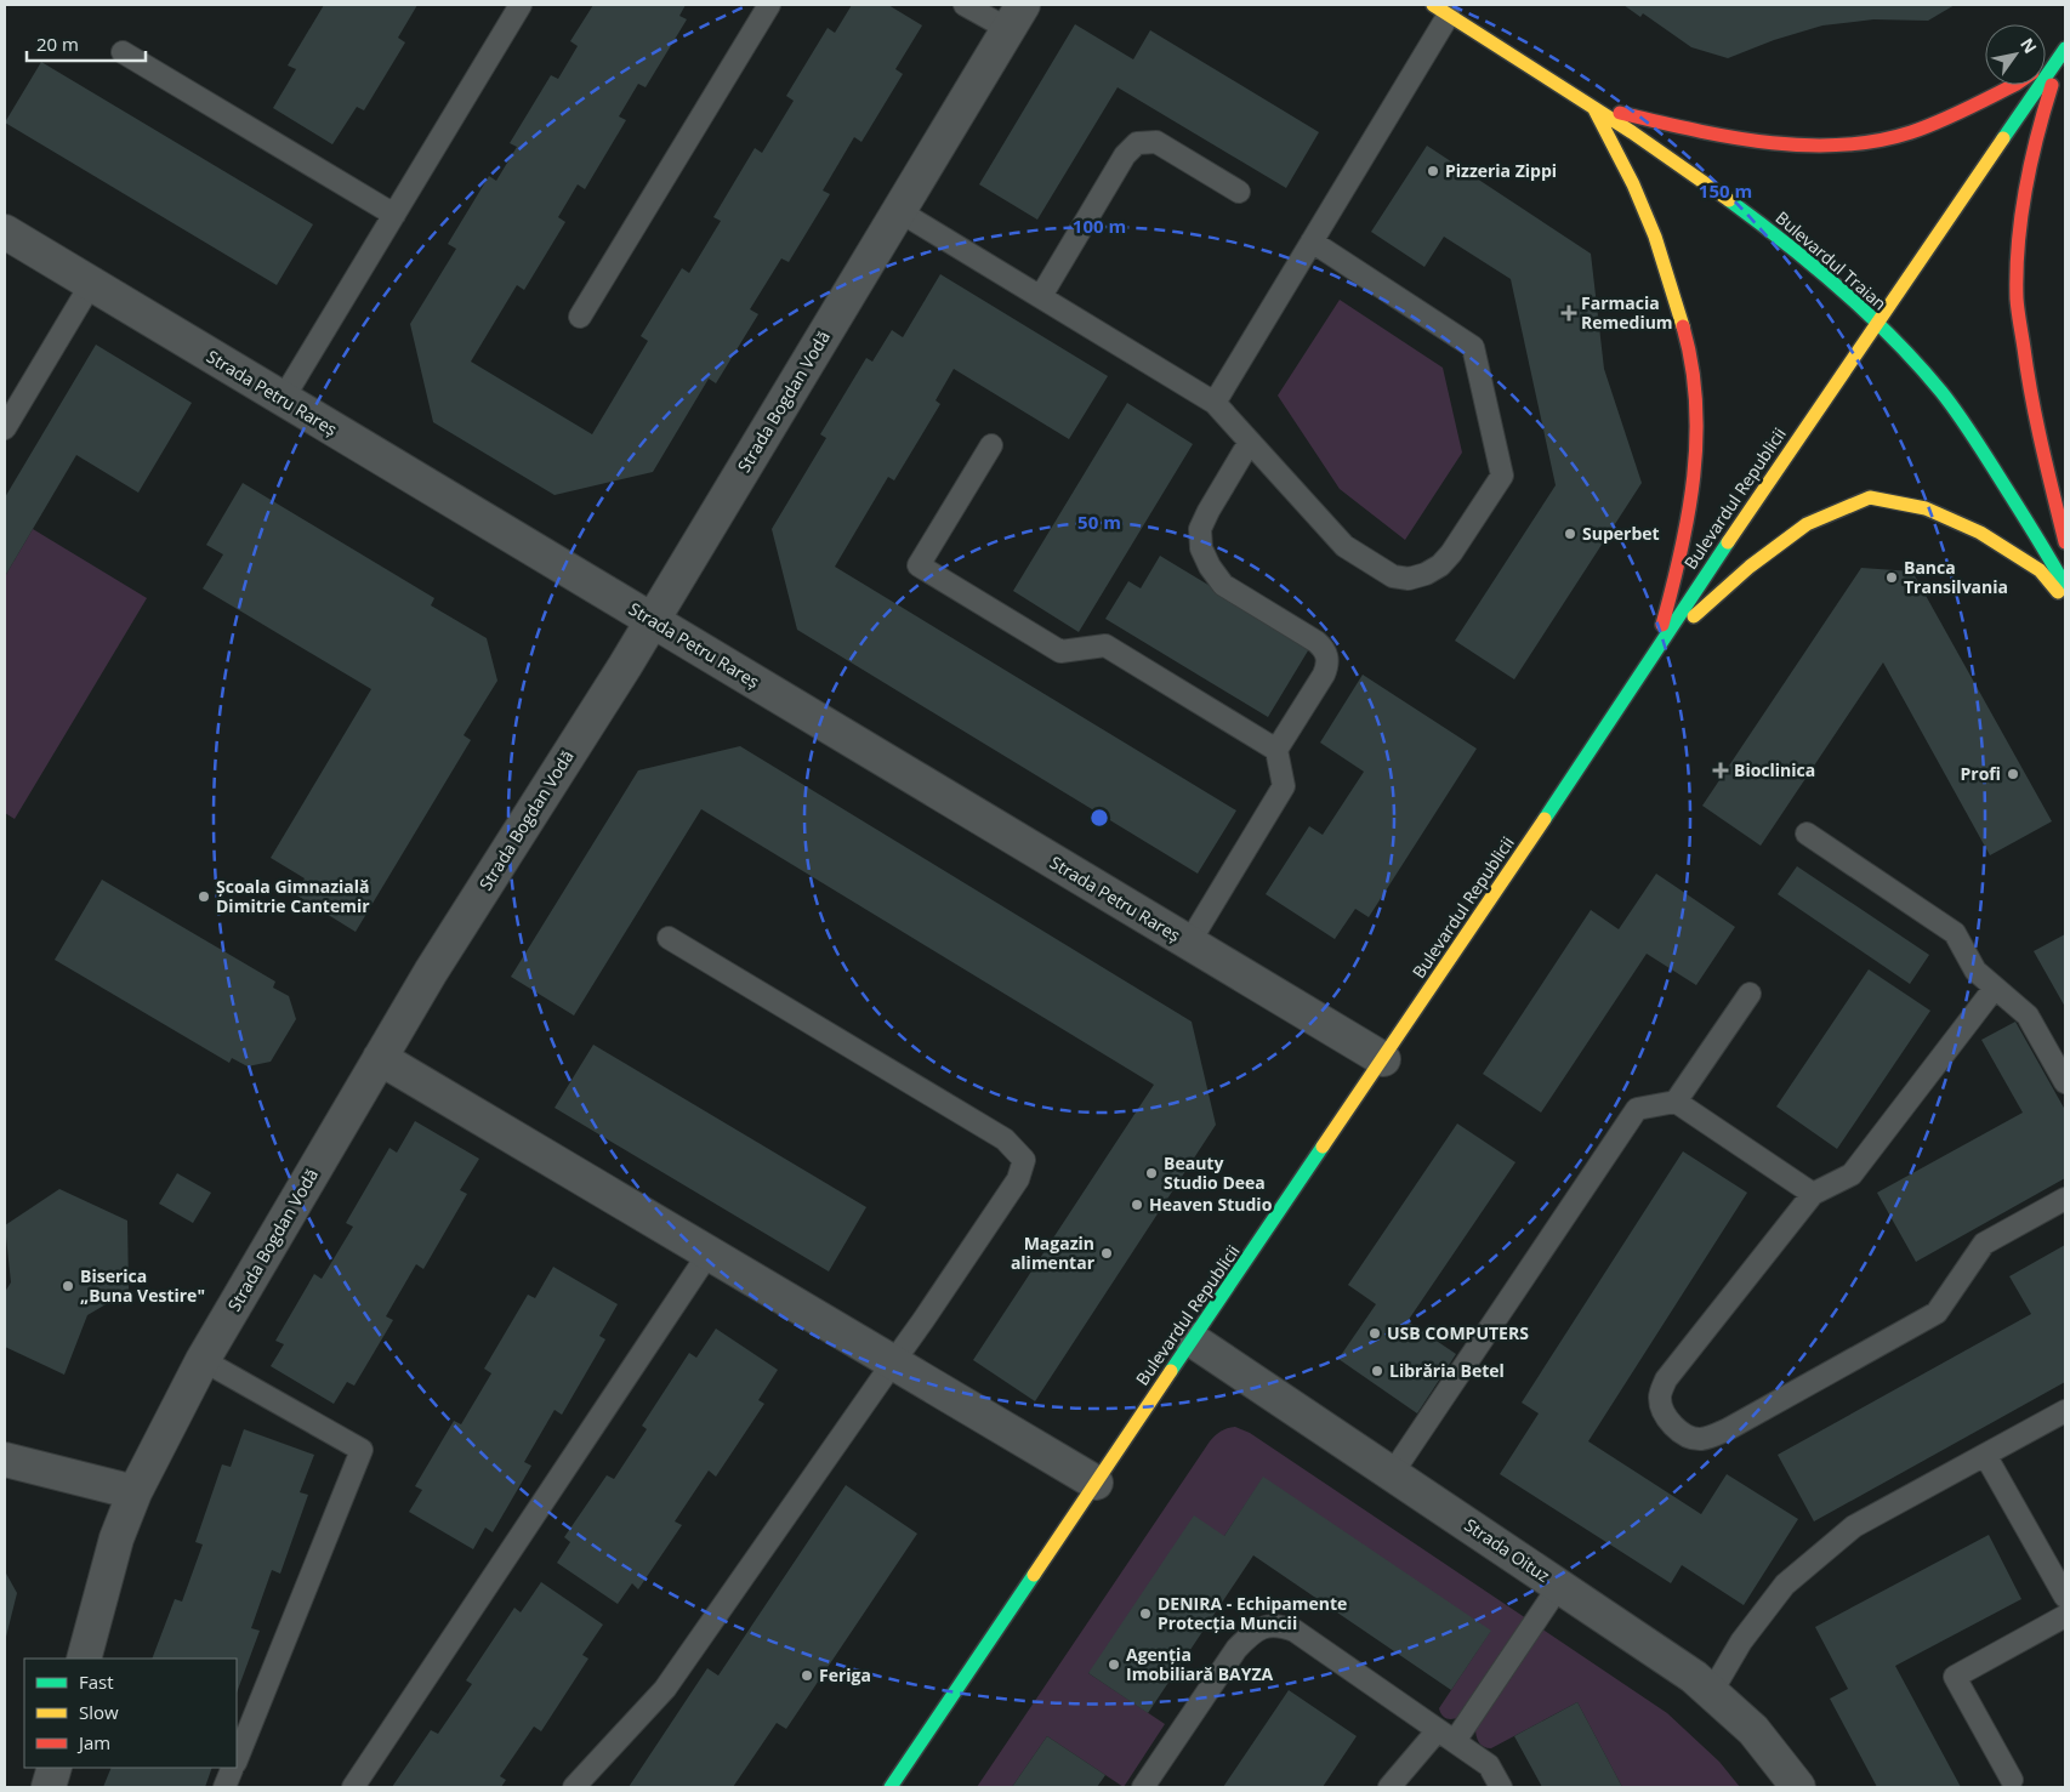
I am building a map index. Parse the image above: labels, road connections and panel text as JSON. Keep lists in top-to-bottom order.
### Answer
{
  "streets": {
    "street": [
      "Bulevardul Traian",
      "Strada Petru Rareș",
      "Strada Bogdan Vodă",
      "Bulevardul Republicii",
      "Strada Oituz"
    ]
  },
  "crossings": [
    ["Bulevardul Traian", "Bulevardul Republicii"],
    ["Strada Petru Rareș", "Strada Bogdan Vodă"],
    ["Strada Petru Rareș", "Bulevardul Republicii"],
    ["Bulevardul Republicii", "Strada Oituz"]
  ],
  "places": {
    "other": [
      "Pizzeria Zippi",
      "Superbet",
      "Banca Transilvania",
      "Profi",
      "Școala Gimnazială Dimitrie Cantemir",
      "Beauty Studio Deea",
      "Heaven Studio",
      "Magazin alimentar",
      "Biserica „Buna Vestire\"",
      "USB COMPUTERS",
      "Librăria Betel",
      "DENIRA - Echipamente Protecția Muncii",
      "Agenția Imobiliară BAYZA",
      "Feriga"
    ],
    "health": ["Farmacia Remedium", "Bioclinica"]
  },
  "legend": ["Fast", "Slow", "Jam"],
  "scale_bar": "20 m",
  "north": "top right",
  "rings": ["150 m", "100 m", "50 m"]
}
